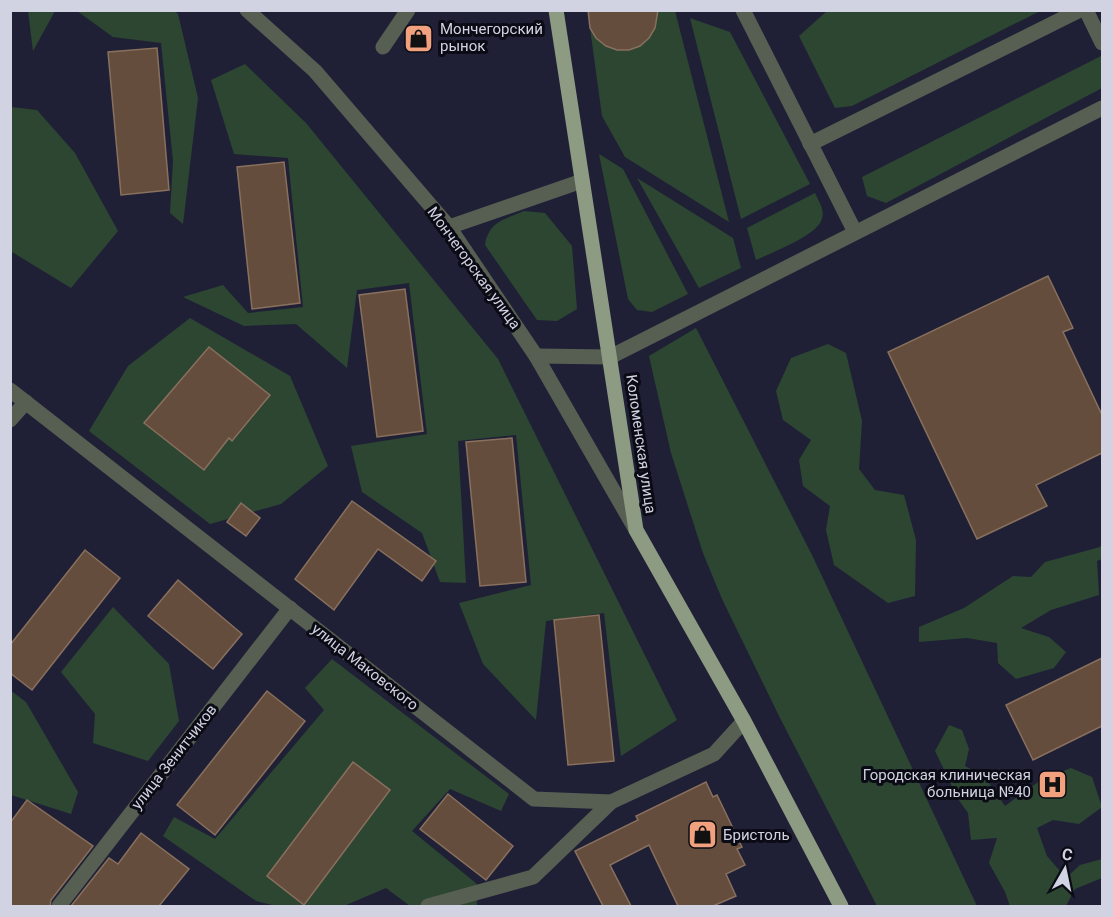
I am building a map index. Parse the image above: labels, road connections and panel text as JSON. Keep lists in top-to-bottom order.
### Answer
{
  "streets": {
    "main road": ["Коломенская улица"],
    "street": ["Мончегорская улица", "улица Маковского", "улица Зенитчиков"]
  },
  "crossings": [
    ["Мончегорская улица", "Коломенская улица"],
    ["Коломенская улица", "улица Маковского"],
    ["улица Маковского", "улица Зенитчиков"]
  ],
  "places": {
    "shop": ["Мончегорский рынок", "Бристоль"],
    "hospital": ["Городская клиническая больница №40"]
  },
  "north": "top"
}
